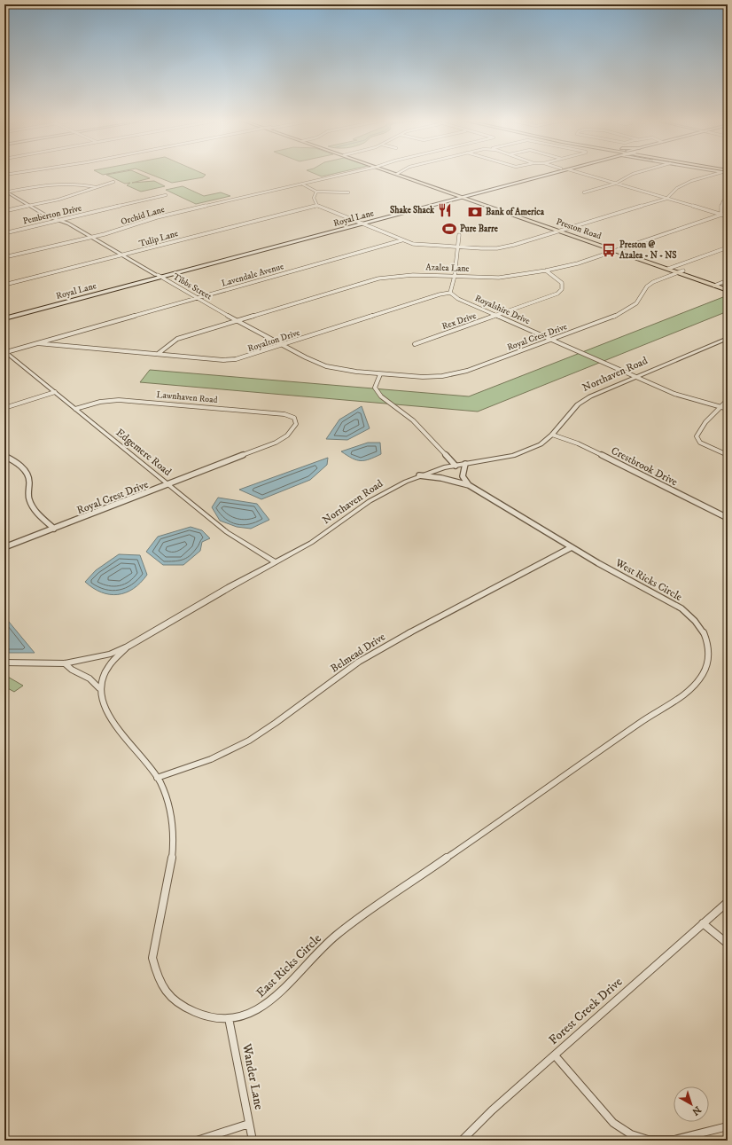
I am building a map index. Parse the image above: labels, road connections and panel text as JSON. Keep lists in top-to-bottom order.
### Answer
{
  "streets": {
    "main road": ["Royal Lane", "Preston Road"],
    "street": [
      "Pemberton Drive",
      "Orchid Lane",
      "Tulip Lane",
      "Azalea Lane",
      "Lavendale Avenue",
      "Tibbs Street",
      "Royalshire Drive",
      "Rex Drive",
      "Royal Crest Drive",
      "Royalton Drive",
      "Northaven Road",
      "Lawnhaven Road",
      "Edgemere Road",
      "Crestbrook Drive",
      "West Ricks Circle",
      "Belmead Drive",
      "East Ricks Circle",
      "Forest Creek Drive",
      "Wander Lane"
    ]
  },
  "crossings": [
    ["Pemberton Drive", "Tibbs Street"],
    ["Orchid Lane", "Tibbs Street"],
    ["Royal Lane", "Preston Road"],
    ["Royal Lane", "Tibbs Street"],
    ["Preston Road", "Azalea Lane"],
    ["Preston Road", "Royal Crest Drive"],
    ["Tulip Lane", "Tibbs Street"],
    ["Azalea Lane", "Tibbs Street"],
    ["Azalea Lane", "Rex Drive"],
    ["Azalea Lane", "Royalton Drive"],
    ["Lavendale Avenue", "Tibbs Street"],
    ["Lavendale Avenue", "Royalton Drive"],
    ["Lavendale Avenue", "Edgemere Road"],
    ["Tibbs Street", "Royal Crest Drive"],
    ["Tibbs Street", "Royalton Drive"],
    ["Royalshire Drive", "Rex Drive"],
    ["Royalshire Drive", "Royal Crest Drive"],
    ["Royalshire Drive", "Royalton Drive"],
    ["Royalshire Drive", "Northaven Road"],
    ["Royal Crest Drive", "Lawnhaven Road"],
    ["Royal Crest Drive", "Edgemere Road"],
    ["Northaven Road", "Edgemere Road"],
    ["Northaven Road", "Crestbrook Drive"],
    ["Northaven Road", "West Ricks Circle"],
    ["Lawnhaven Road", "Edgemere Road"],
    ["West Ricks Circle", "Belmead Drive"],
    ["West Ricks Circle", "East Ricks Circle"],
    ["Belmead Drive", "East Ricks Circle"],
    ["East Ricks Circle", "Wander Lane"]
  ],
  "places": {
    "restaurant": ["Shake Shack"],
    "bank": ["Bank of America"],
    "sports": ["Pure Barre"],
    "bus stop": ["Preston @ Azalea - N - NS"]
  },
  "north": "bottom right"
}
